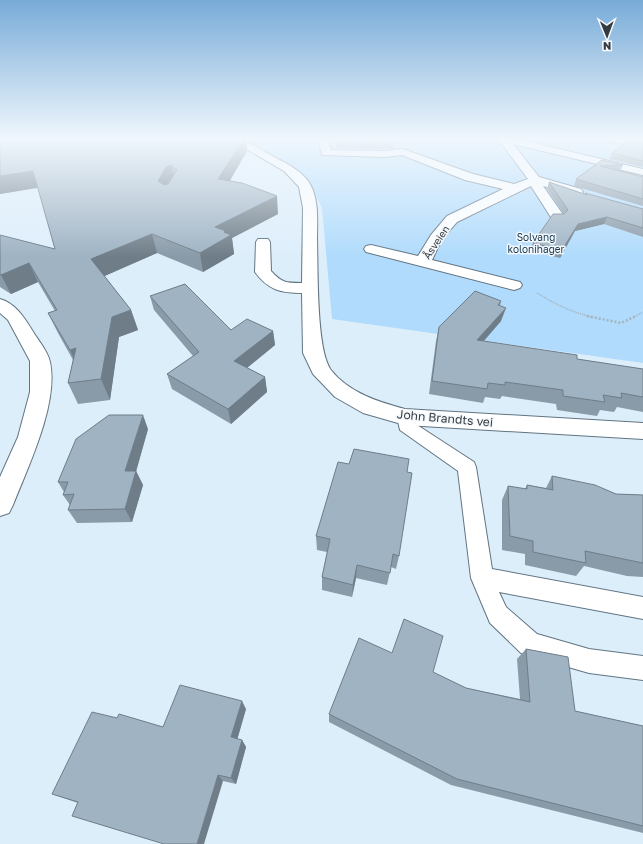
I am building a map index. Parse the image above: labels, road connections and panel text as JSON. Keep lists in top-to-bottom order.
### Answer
{
  "streets": {
    "street": ["Åsveien", "John Brandts vei"]
  },
  "parks": ["Solvang kolonihager"],
  "north": "bottom"
}
